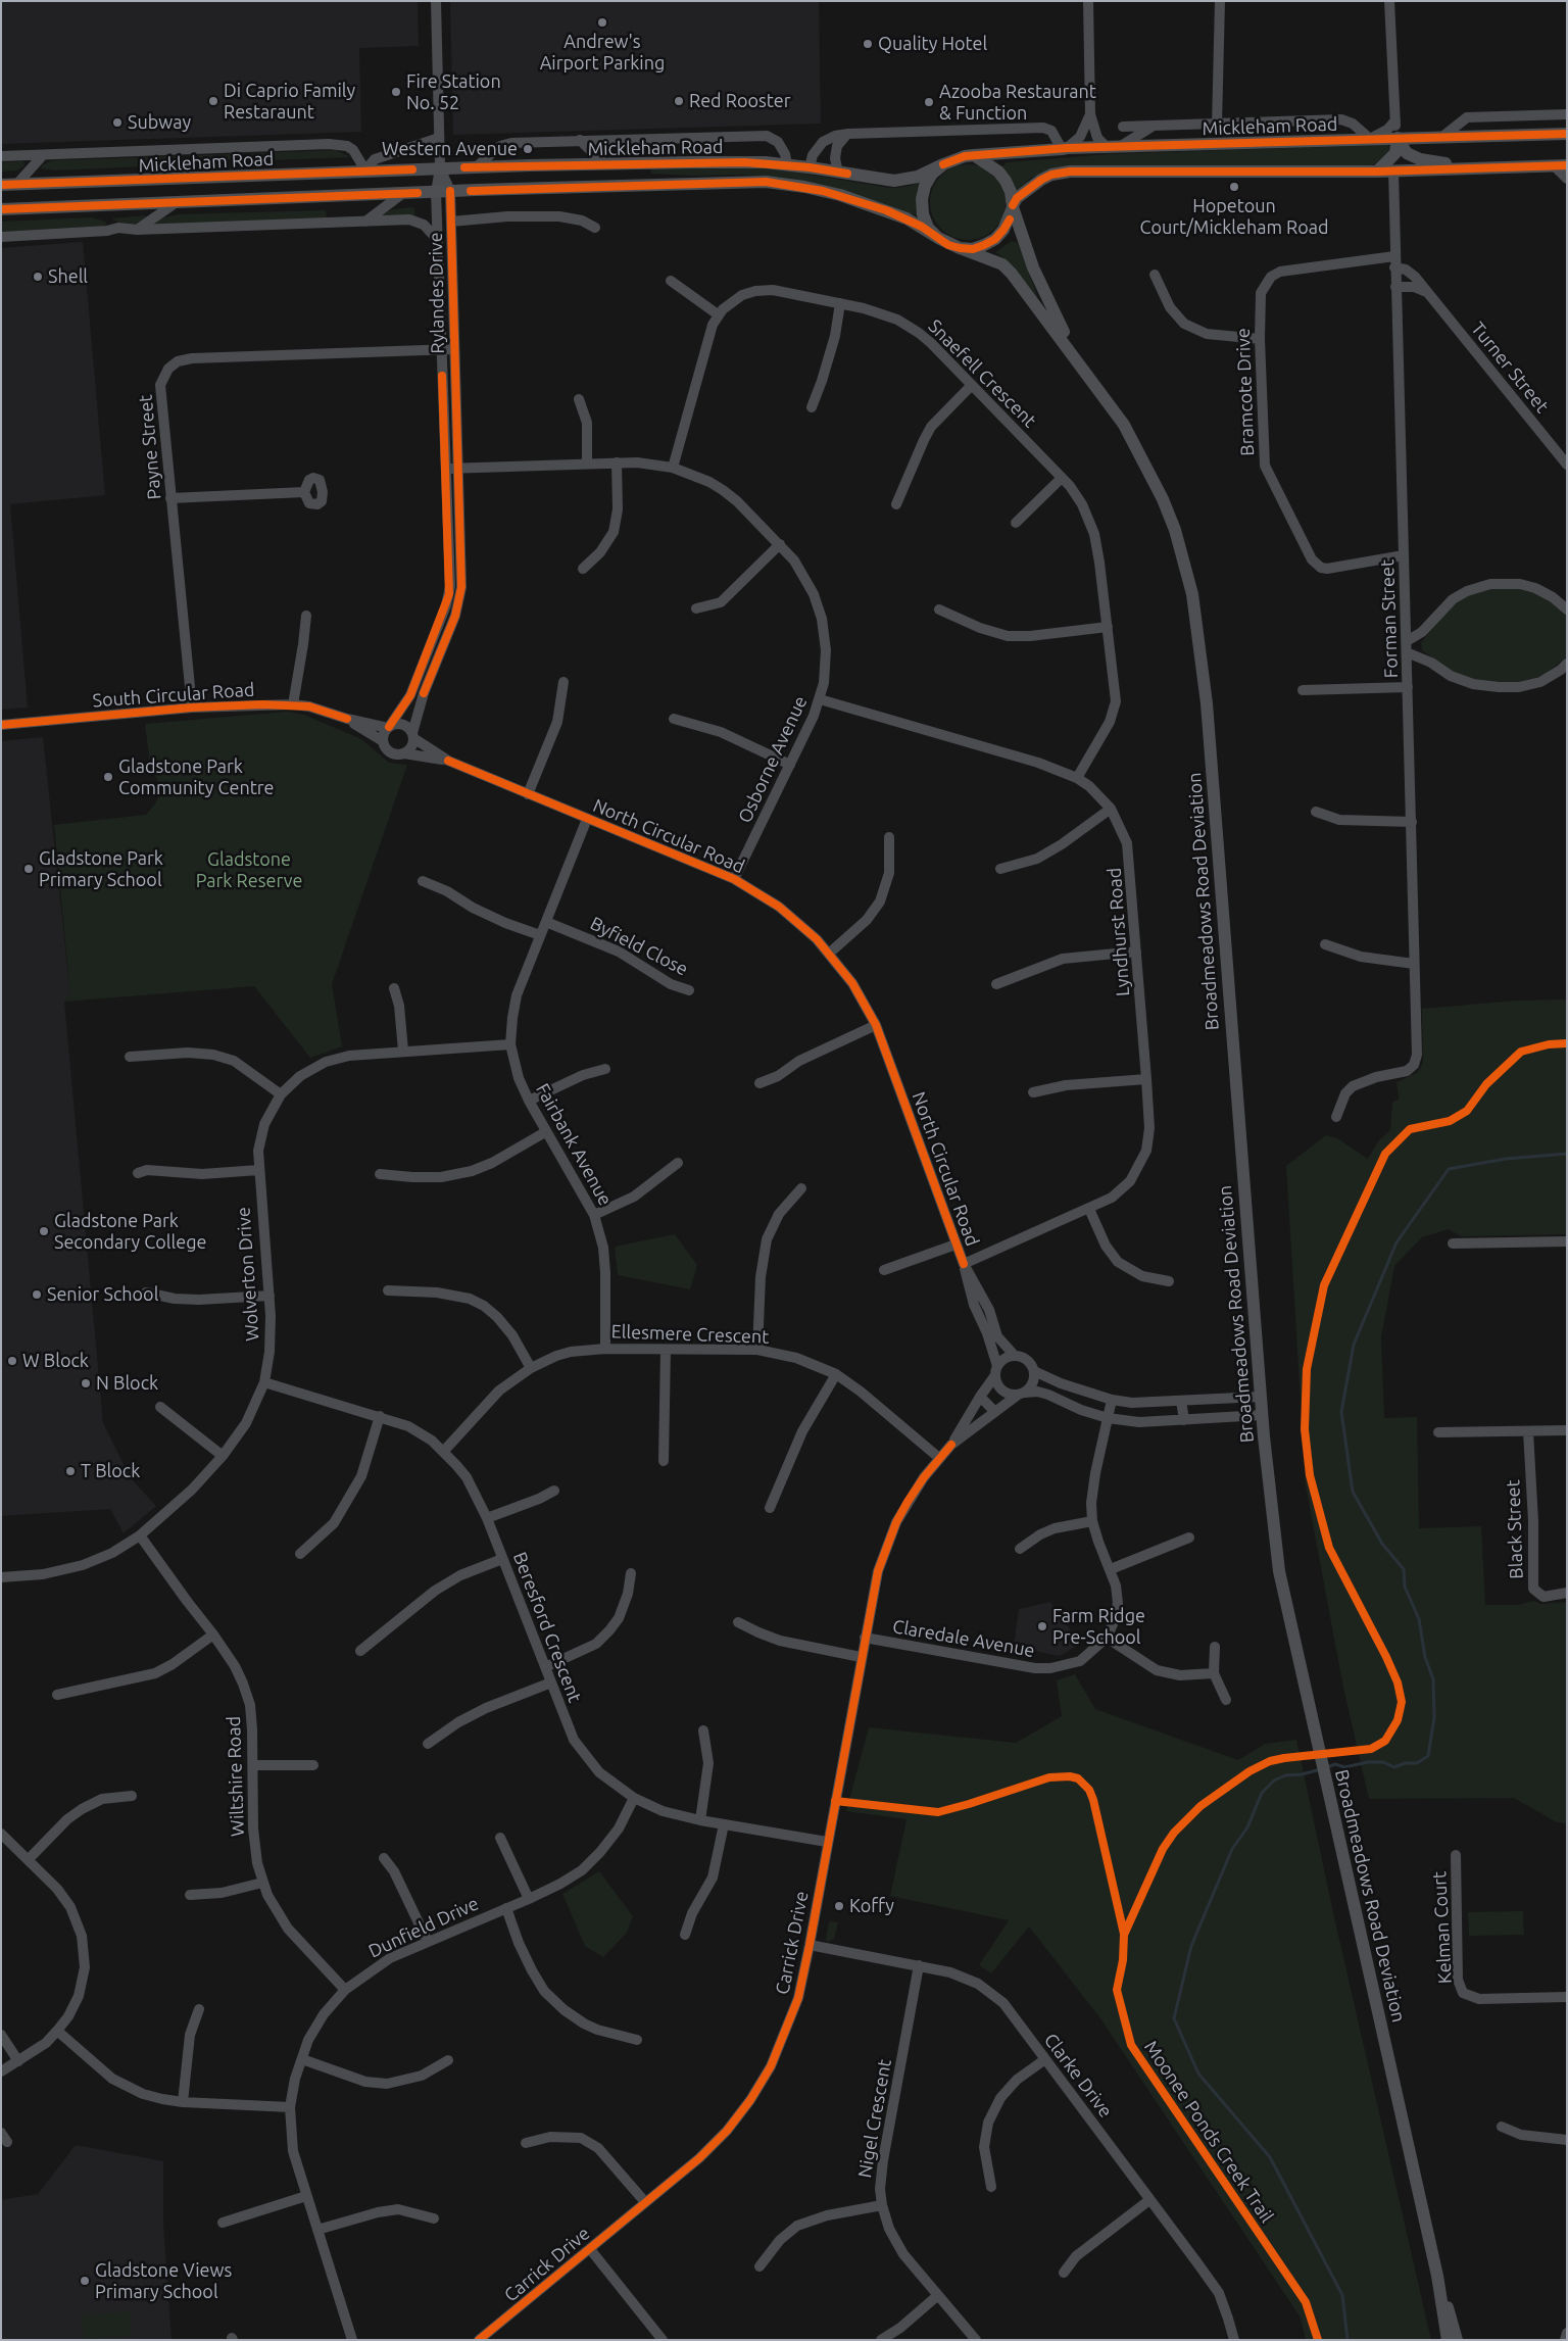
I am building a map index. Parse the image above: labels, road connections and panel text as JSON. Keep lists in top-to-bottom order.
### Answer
{
  "streets": {
    "main road": ["Mickleham Road", "Broadmeadows Road Deviation"],
    "street": [
      "Rylandes Drive",
      "Turner Street",
      "Snaefell Crescent",
      "Bramcote Drive",
      "Payne Street",
      "Forman Street",
      "South Circular Road",
      "Osborne Avenue",
      "North Circular Road",
      "Lyndhurst Road",
      "Byfield Close",
      "Fairbank Avenue",
      "Wolverton Drive",
      "Ellesmere Crescent",
      "Black Street",
      "Beresford Crescent",
      "Claredale Avenue",
      "Wiltshire Road",
      "Dunfield Drive",
      "Kelman Court",
      "Carrick Drive",
      "Clarke Drive",
      "Nigel Crescent"
    ],
    "cycle path": ["Moonee Ponds Creek Trail"]
  },
  "crossings": [
    ["Mickleham Road", "Rylandes Drive"],
    ["Mickleham Road", "Broadmeadows Road Deviation"],
    ["Rylandes Drive", "Payne Street"],
    ["Rylandes Drive", "South Circular Road"],
    ["Rylandes Drive", "North Circular Road"],
    ["Turner Street", "Forman Street"],
    ["Snaefell Crescent", "Osborne Avenue"],
    ["Snaefell Crescent", "Lyndhurst Road"],
    ["Bramcote Drive", "Forman Street"],
    ["Payne Street", "South Circular Road"],
    ["South Circular Road", "North Circular Road"],
    ["Osborne Avenue", "North Circular Road"],
    ["Osborne Avenue", "Lyndhurst Road"],
    ["North Circular Road", "Lyndhurst Road"],
    ["North Circular Road", "Fairbank Avenue"],
    ["North Circular Road", "Carrick Drive"],
    ["Byfield Close", "Fairbank Avenue"],
    ["Fairbank Avenue", "Wolverton Drive"],
    ["Fairbank Avenue", "Ellesmere Crescent"],
    ["Wolverton Drive", "Beresford Crescent"],
    ["Wolverton Drive", "Wiltshire Road"],
    ["Ellesmere Crescent", "Beresford Crescent"],
    ["Ellesmere Crescent", "Carrick Drive"],
    ["Beresford Crescent", "Dunfield Drive"],
    ["Beresford Crescent", "Carrick Drive"],
    ["Claredale Avenue", "Carrick Drive"],
    ["Wiltshire Road", "Dunfield Drive"],
    ["Carrick Drive", "Clarke Drive"],
    ["Clarke Drive", "Nigel Crescent"]
  ],
  "parks": ["Gladstone Park Reserve"],
  "places": [
    "Andrew's Airport Parking",
    "Quality Hotel",
    "Fire Station No. 52",
    "Di Caprio Family Restaraunt",
    "Red Rooster",
    "Azooba Restaurant & Function",
    "Subway",
    "Western Avenue",
    "Hopetoun Court/Mickleham Road",
    "Shell",
    "Gladstone Park Community Centre",
    "Gladstone Park Primary School",
    "Gladstone Park Secondary College",
    "Senior School",
    "W Block",
    "N Block",
    "T Block",
    "Farm Ridge Pre-School",
    "Koffy",
    "Gladstone Views Primary School"
  ]
}
